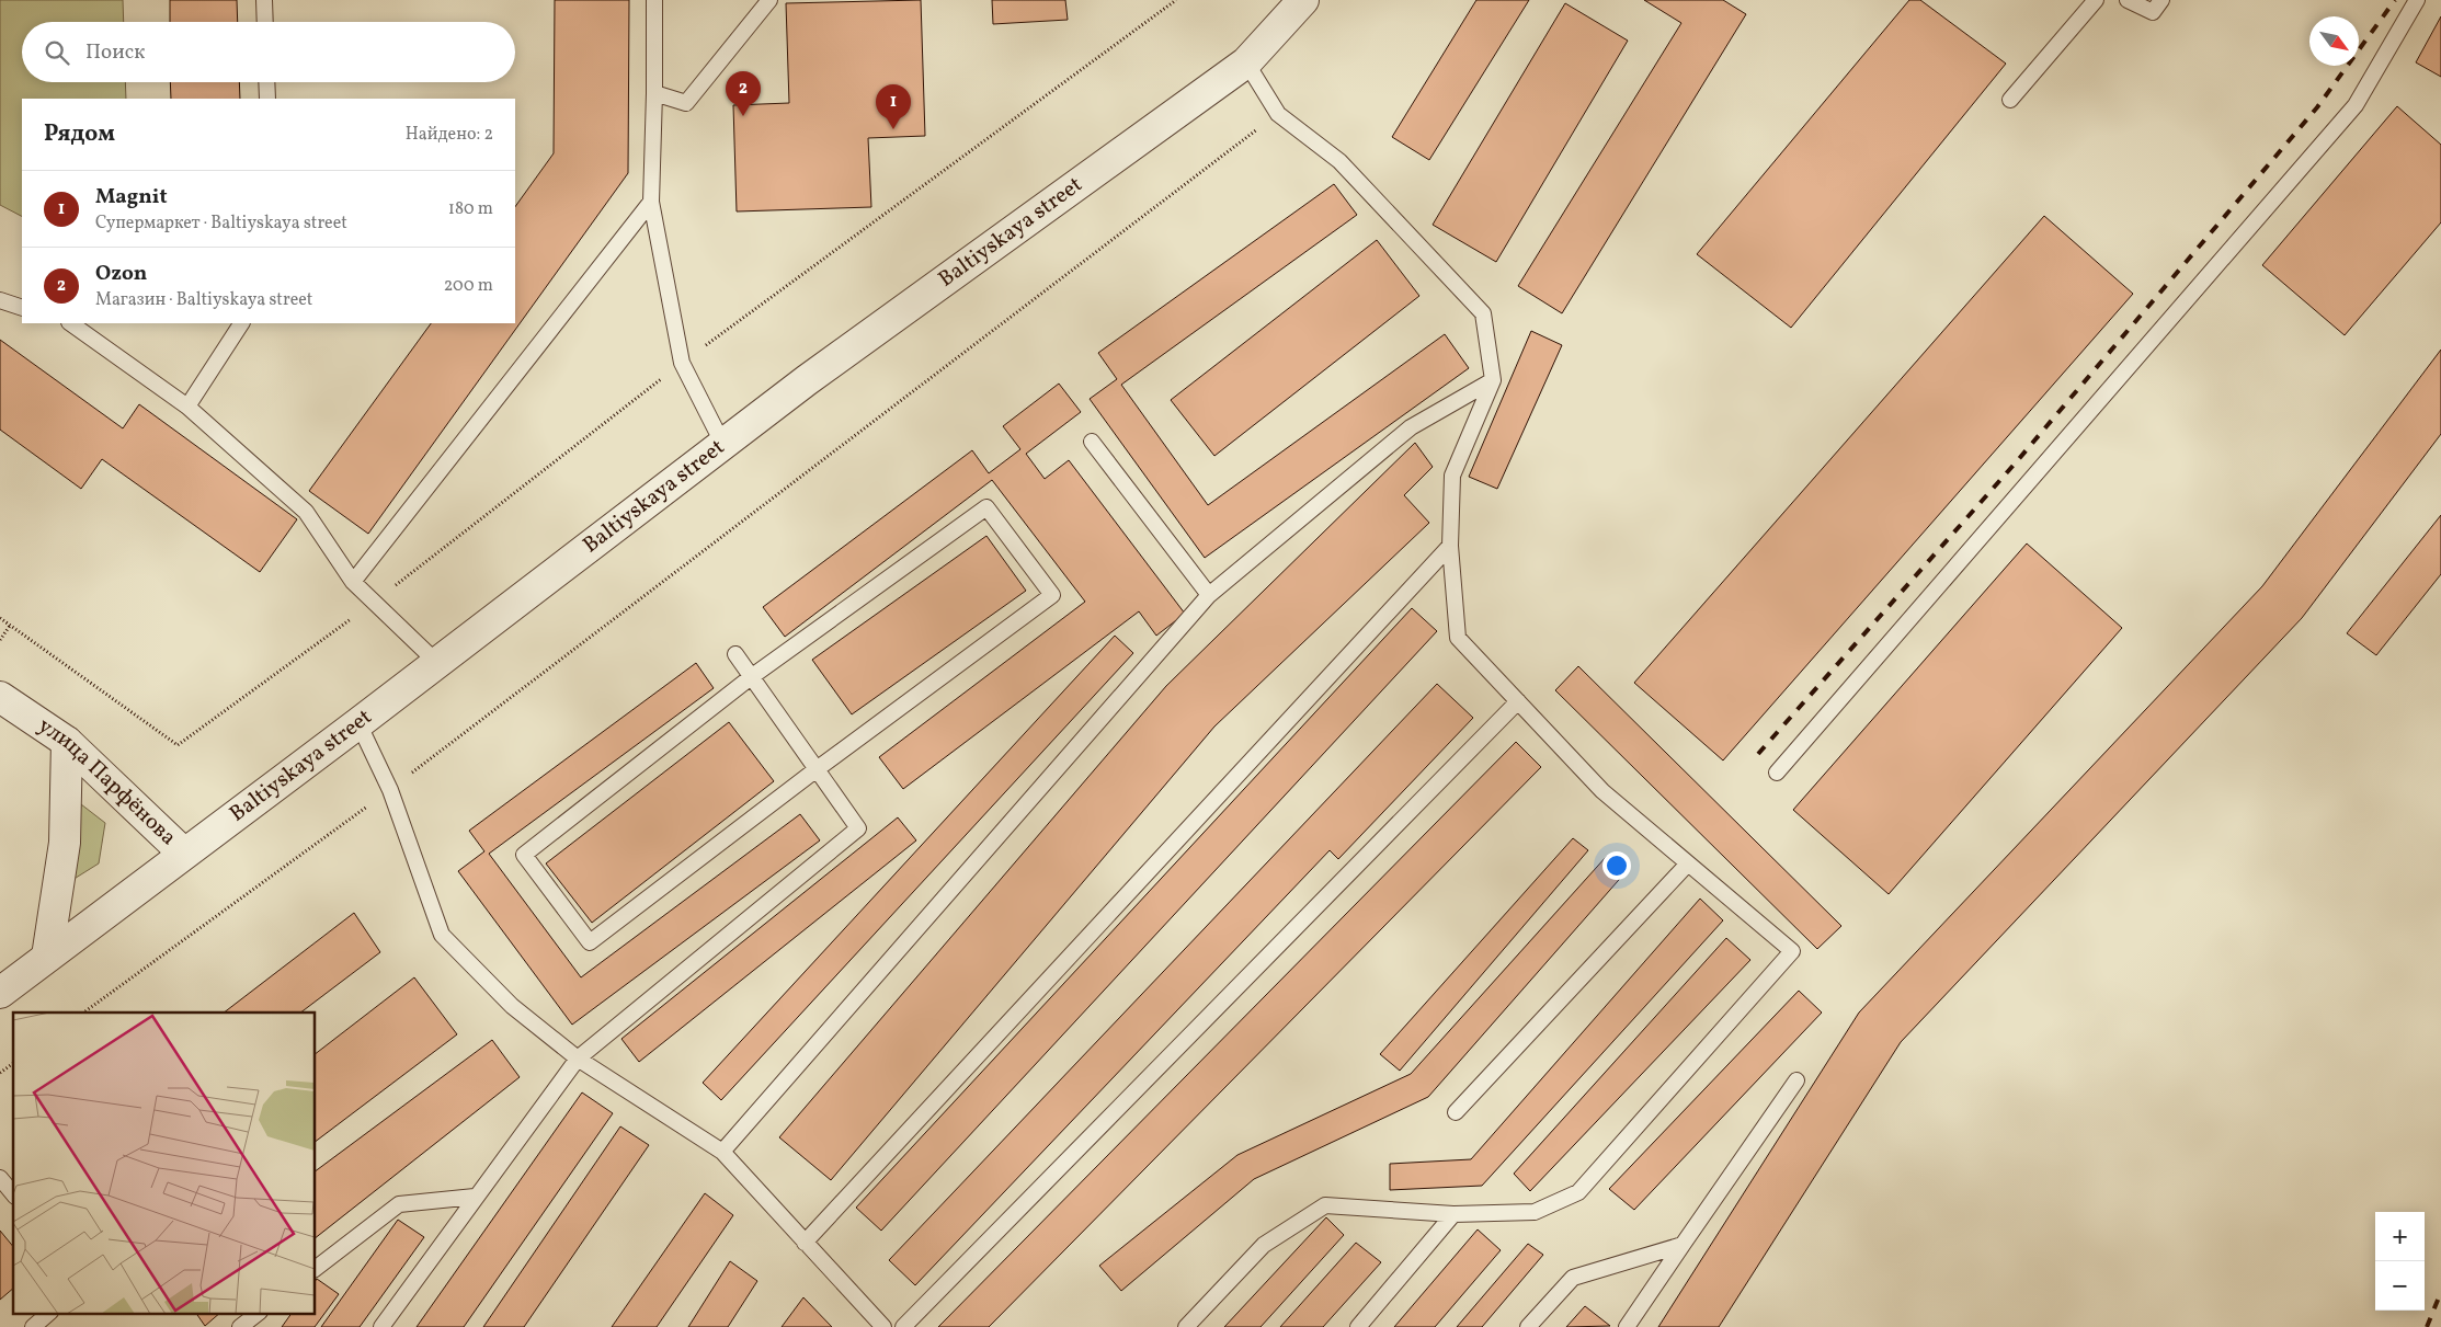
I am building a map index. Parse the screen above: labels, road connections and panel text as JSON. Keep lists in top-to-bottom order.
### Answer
{
  "streets": {
    "street": ["Baltiyskaya street", "улица Парфёнова"]
  },
  "crossings": [
    ["Baltiyskaya street", "улица Парфёнова"]
  ],
  "north": "bottom right",
  "page": {
    "search": "Поиск",
    "pins": ["2", "1"],
    "heading": ["Рядом", "Найдено: 2"],
    "list": [
      {
        "mark": "1",
        "name": "Magnit",
        "note": "Супермаркет · Baltiyskaya street",
        "value": "180 m"
      },
      {
        "mark": "2",
        "name": "Ozon",
        "note": "Магазин · Baltiyskaya street",
        "value": "200 m"
      }
    ],
    "map_buttons": ["+", "−"]
  }
}
